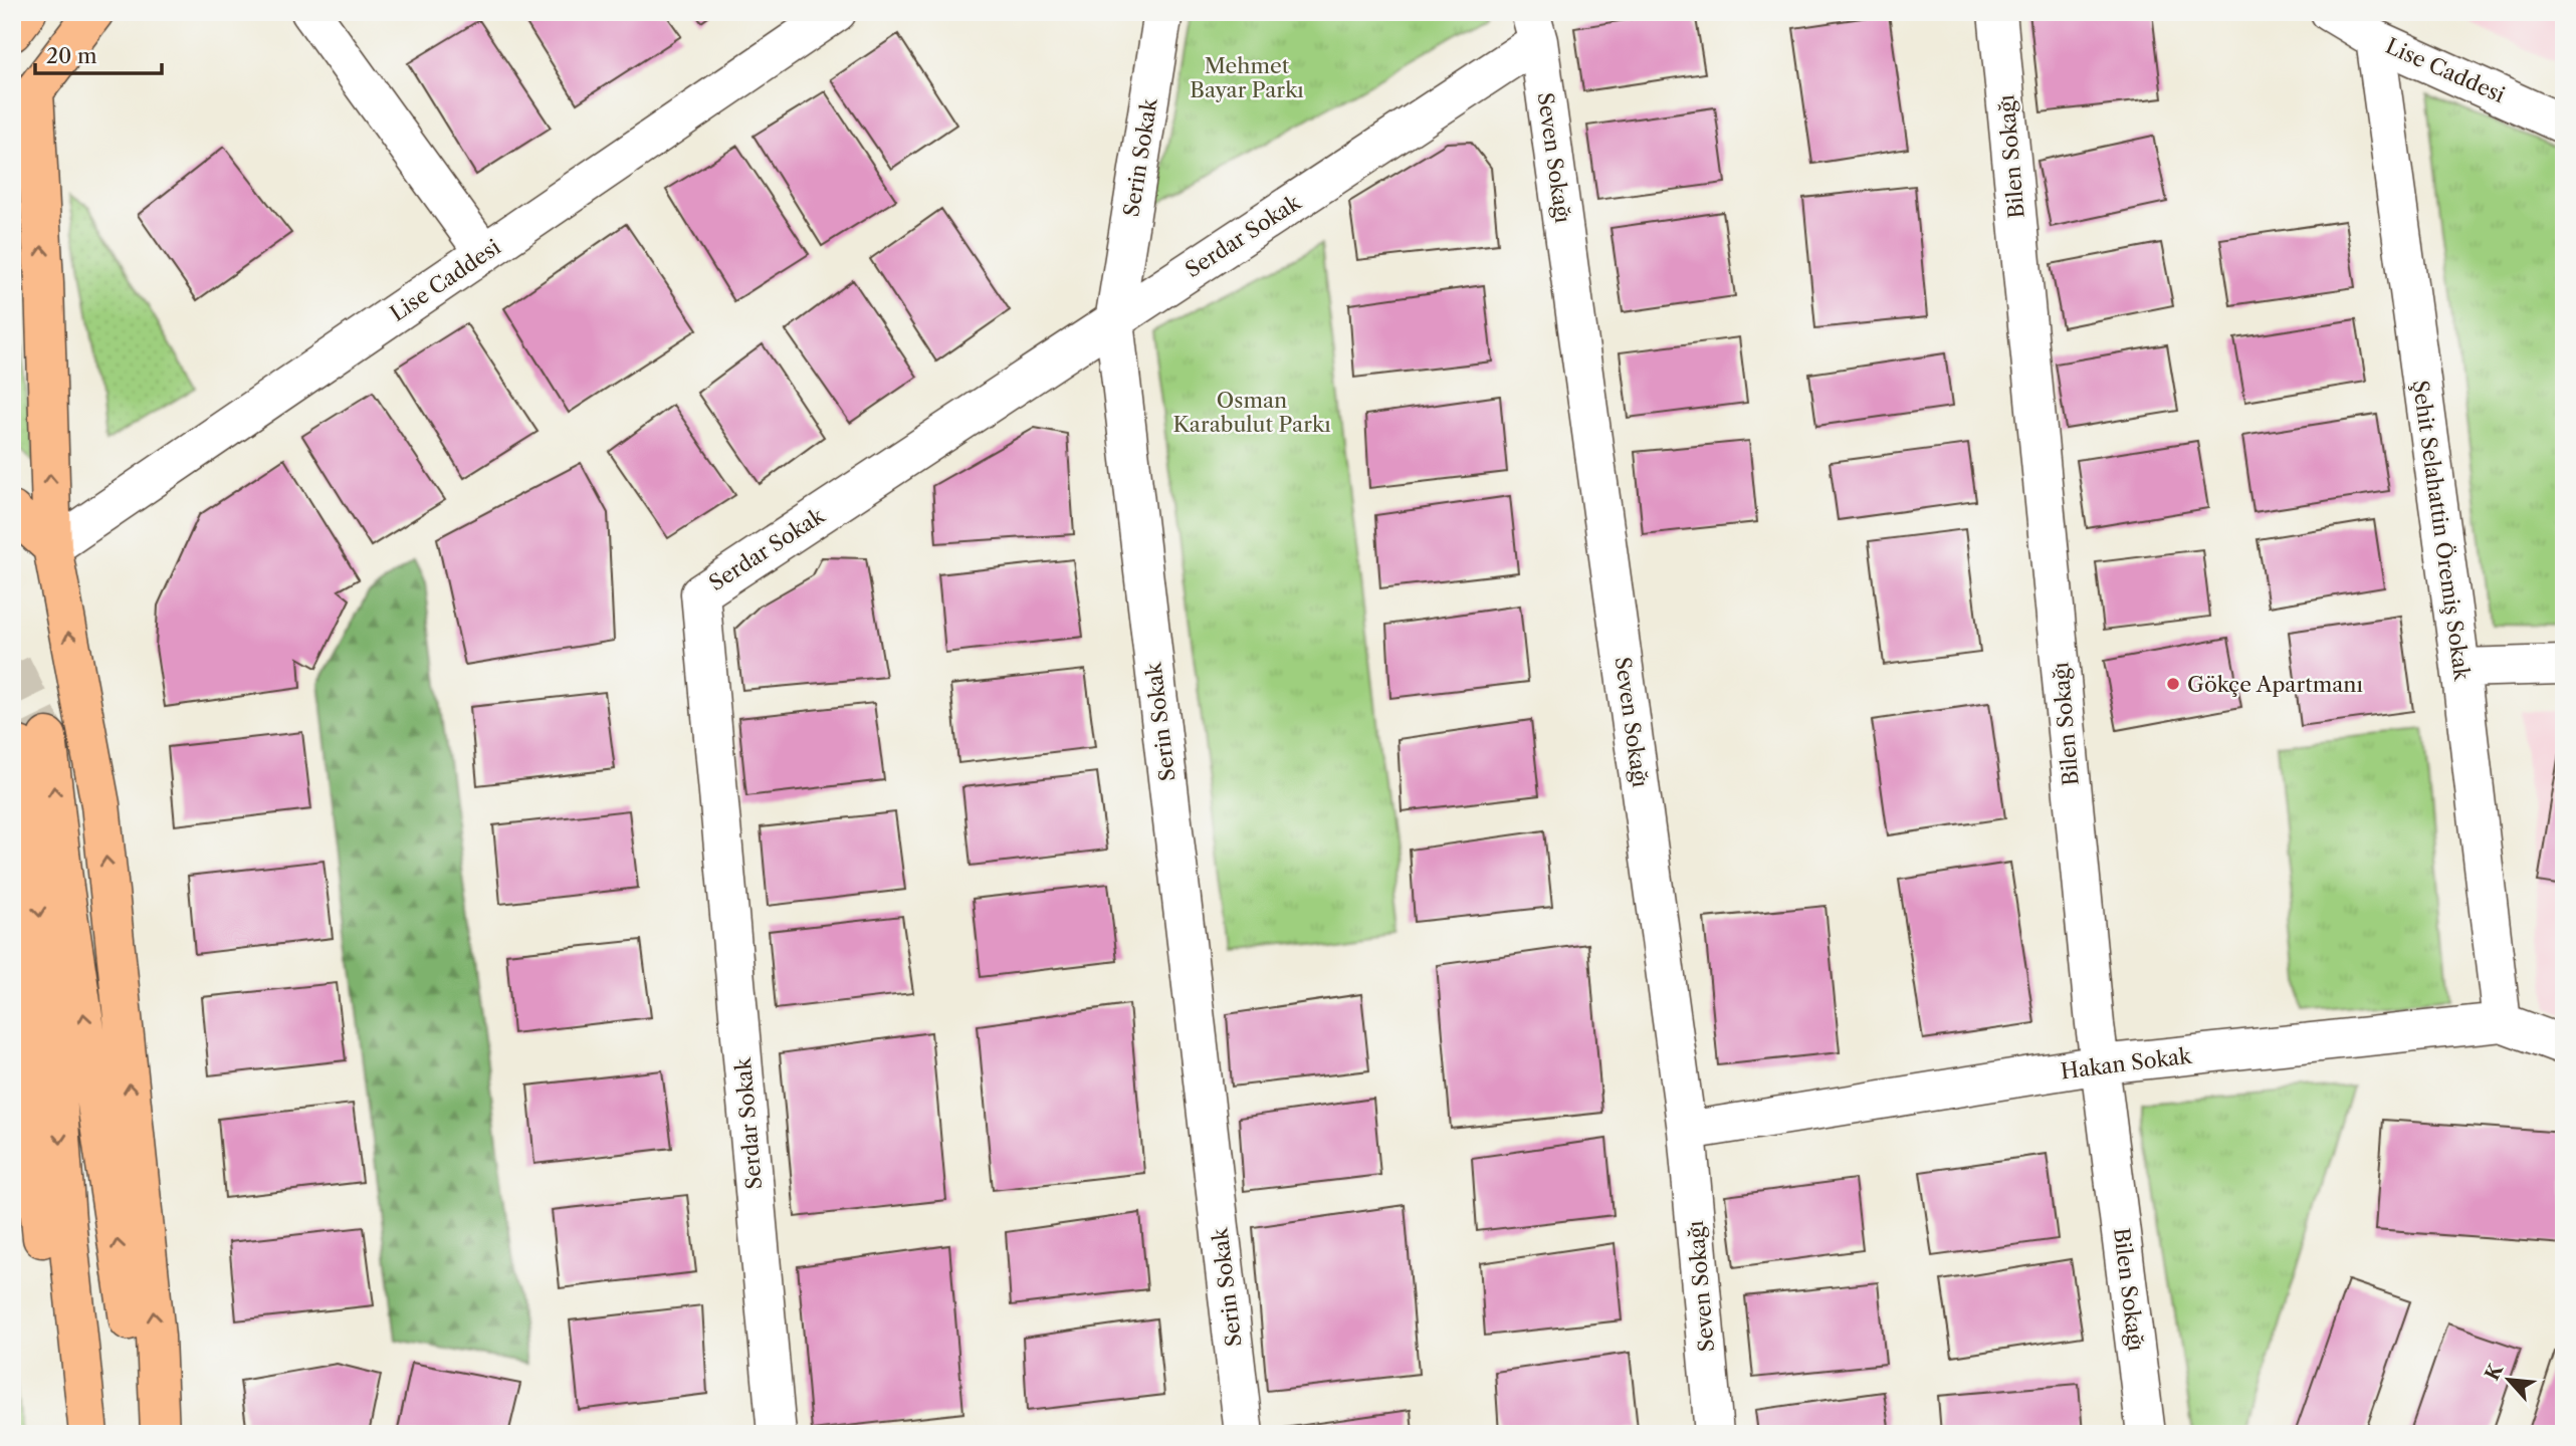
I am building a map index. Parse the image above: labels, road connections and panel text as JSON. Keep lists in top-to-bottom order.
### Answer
{
  "streets": {
    "street": [
      "Lise Caddesi",
      "Bilen Sokağı",
      "Serin Sokak",
      "Seven Sokağı",
      "Serdar Sokak",
      "Şehit Selahattin Öremiş Sokak",
      "Hakan Sokak"
    ]
  },
  "crossings": [
    ["Lise Caddesi", "Şehit Selahattin Öremiş Sokak"],
    ["Bilen Sokağı", "Hakan Sokak"],
    ["Serin Sokak", "Serdar Sokak"],
    ["Seven Sokağı", "Serdar Sokak"],
    ["Seven Sokağı", "Hakan Sokak"],
    ["Şehit Selahattin Öremiş Sokak", "Hakan Sokak"]
  ],
  "parks": ["Mehmet Bayar Parkı", "Osman Karabulut Parkı"],
  "places": ["Gökçe Apartmanı"],
  "scale_bar": "20 m",
  "north": "top left"
}
